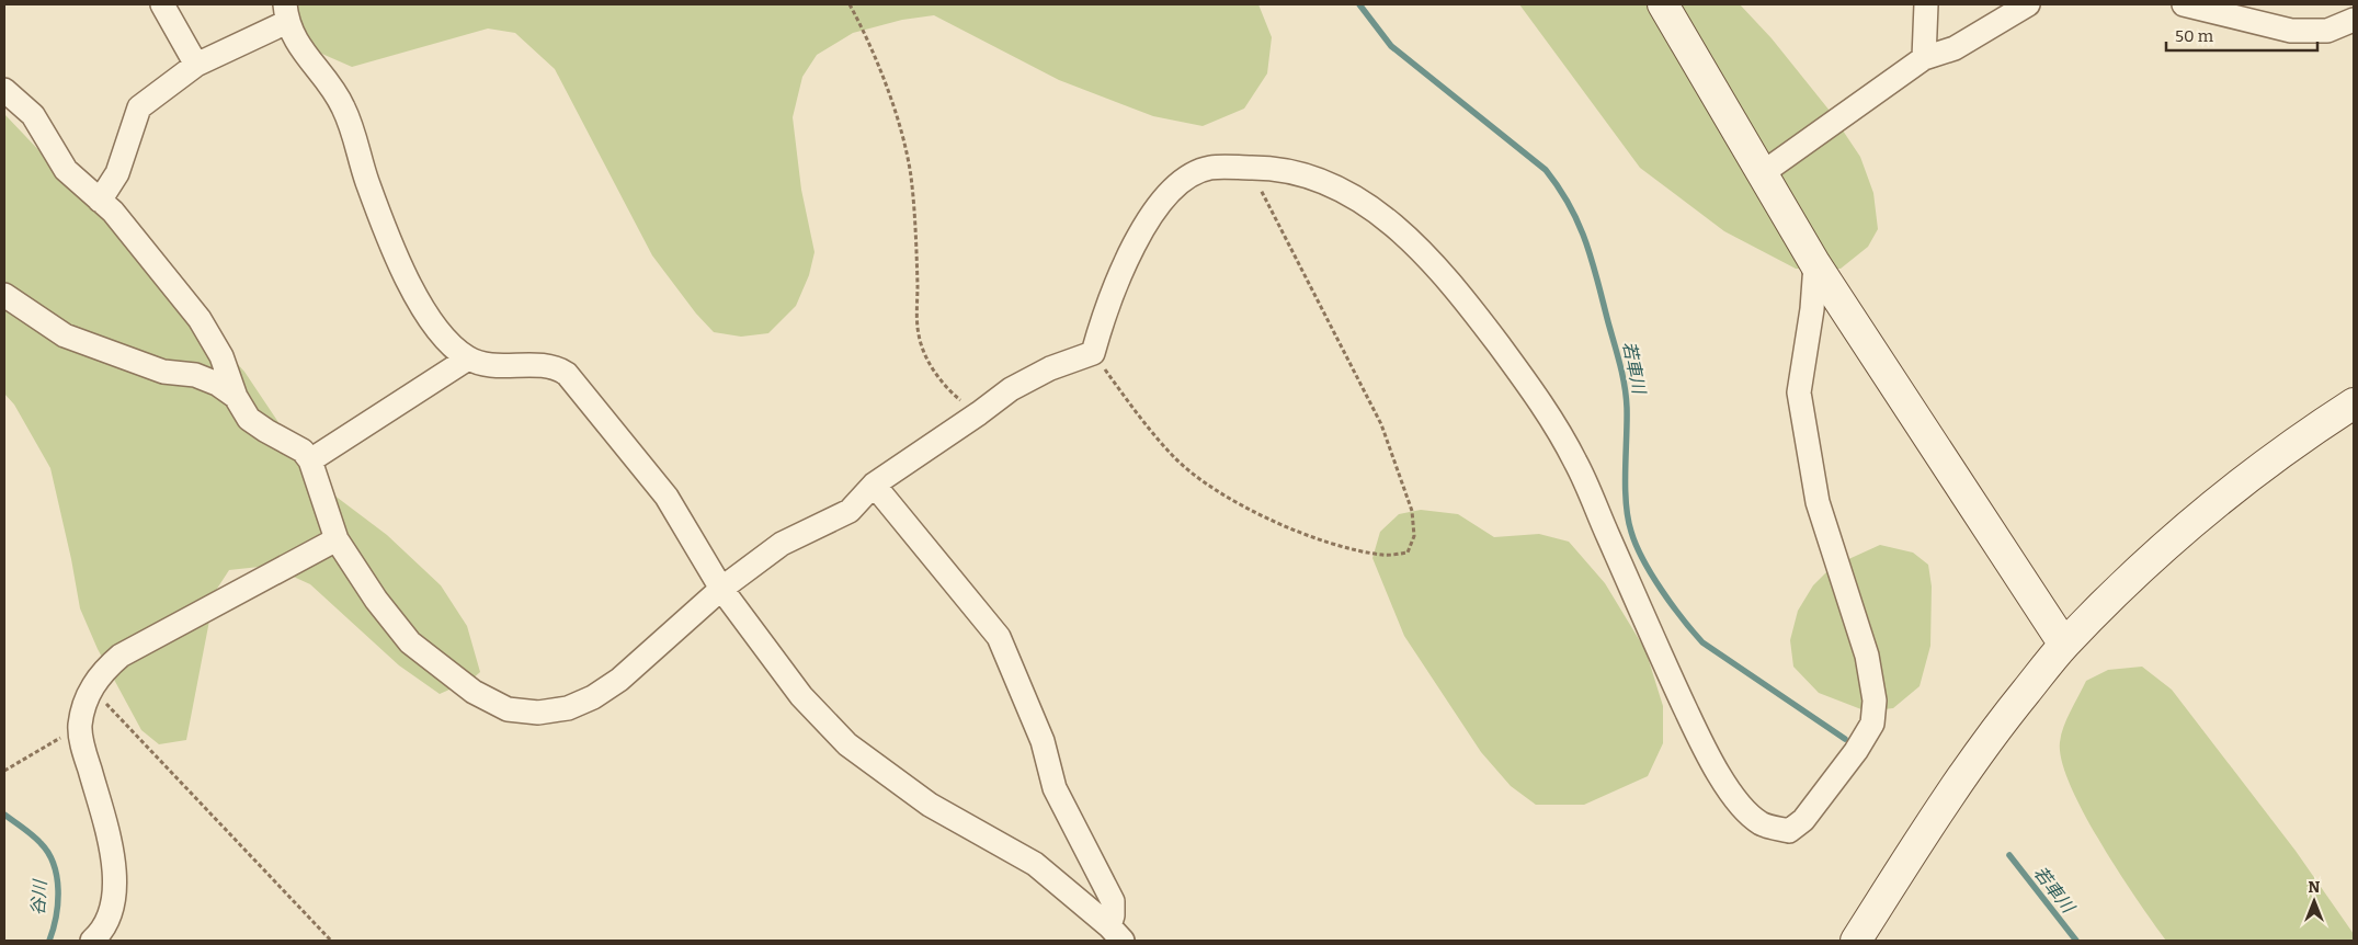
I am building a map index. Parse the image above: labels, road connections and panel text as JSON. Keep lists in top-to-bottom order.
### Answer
{
  "water": ["若車川", "谷川"],
  "scale_bar": "50 m",
  "north": "top"
}
